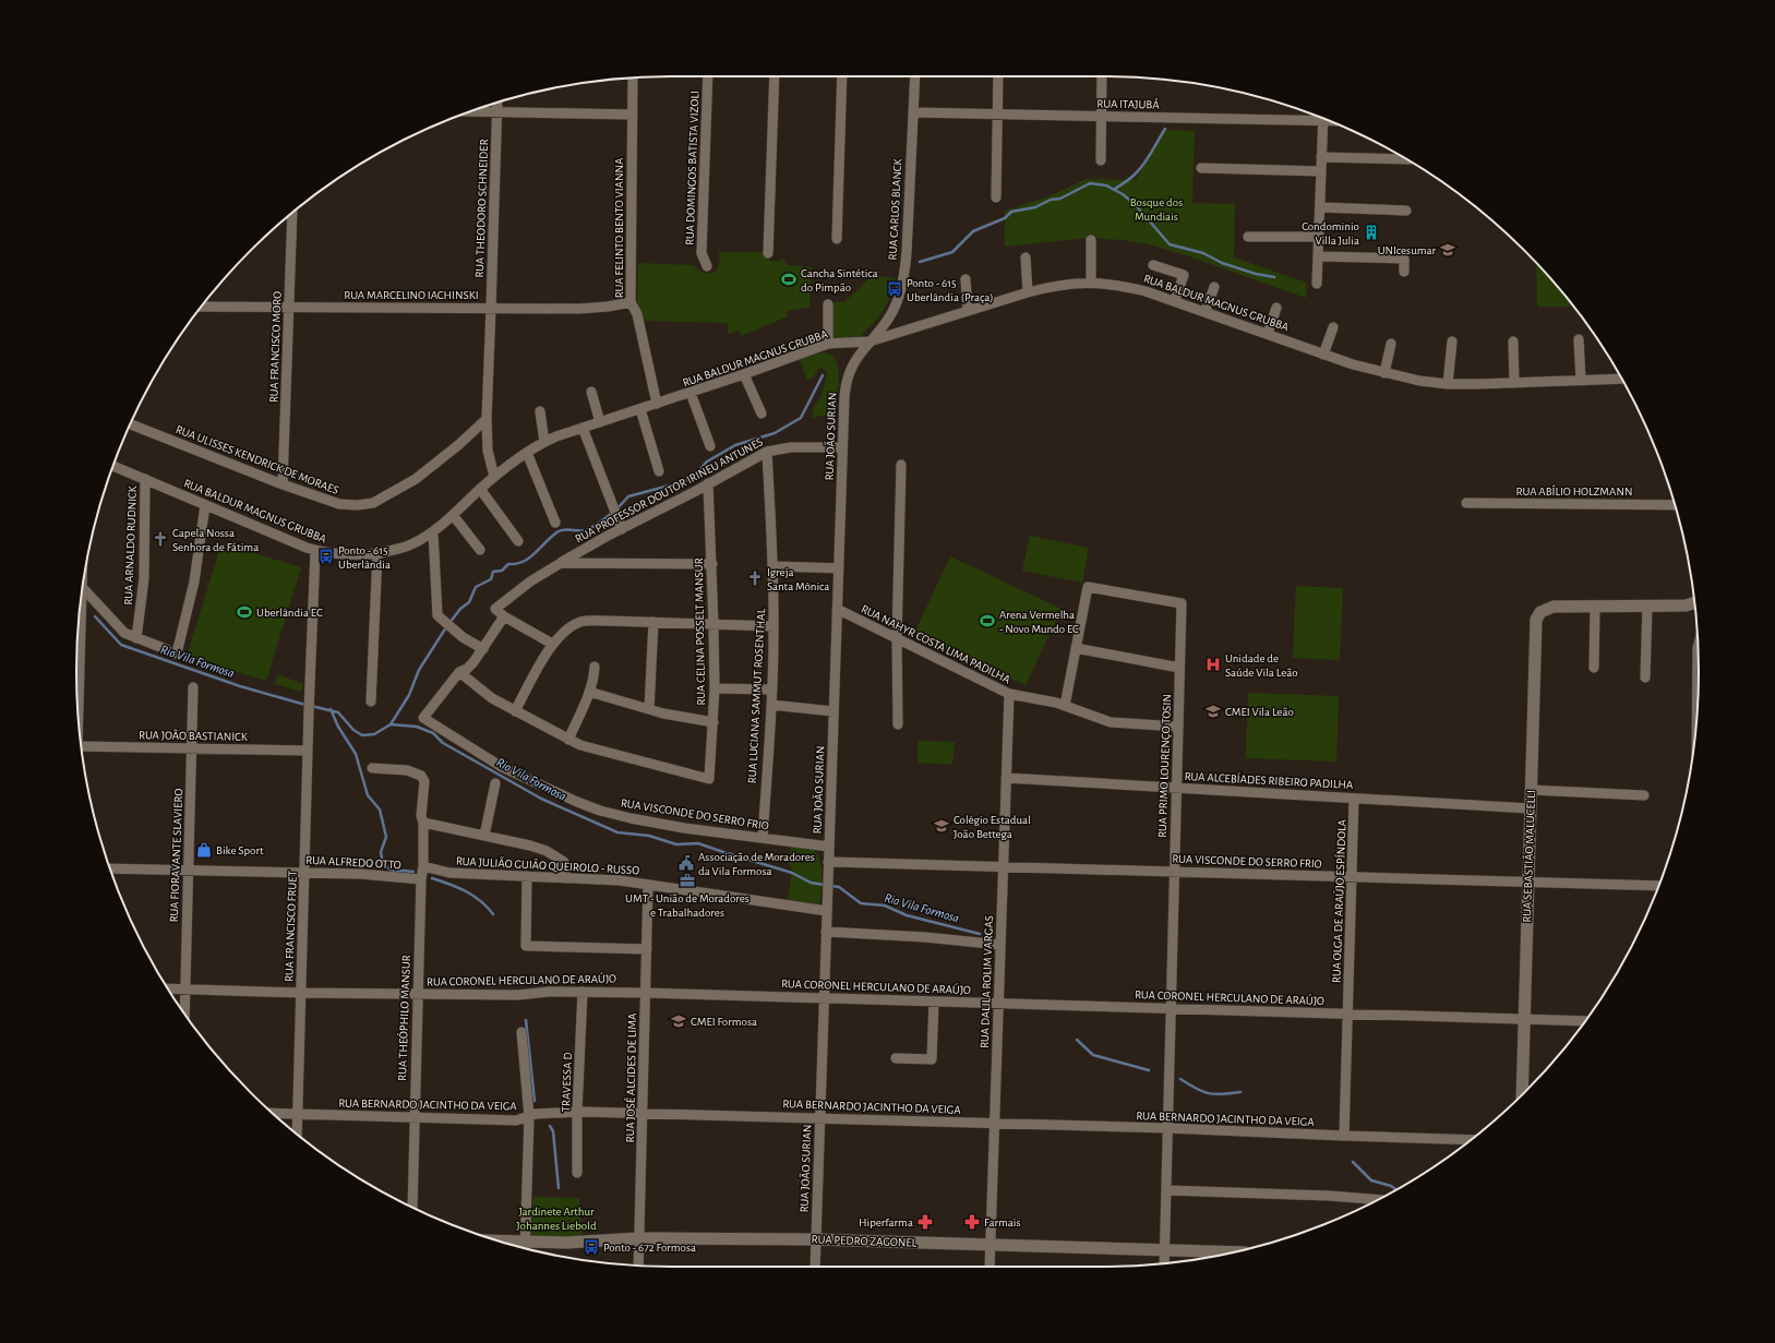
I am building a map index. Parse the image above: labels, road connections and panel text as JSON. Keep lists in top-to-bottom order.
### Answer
{
  "streets": {
    "street": [
      "RUA ITAJUBÁ",
      "RUA DOMINGOS BATISTA VIZOLI",
      "RUA THEODORO SCHNEIDER",
      "RUA CARLOS BLANCK",
      "RUA FELINTO BENTO VIANNA",
      "RUA MARCELINO IACHINSKI",
      "RUA BALDUR MAGNUS GRUBBA",
      "RUA FRANCISCO MORO",
      "RUA JOÃO SURIAN",
      "RUA ULISSES KENDRICK DE MORAES",
      "RUA PROFESSOR DOUTOR IRINEU ANTUNES",
      "RUA ABÍLIO HOLZMANN",
      "RUA ARNALDO RUDNICK",
      "RUA CELINA POSSELT MANSUR",
      "RUA NAHYR COSTA LIMA PADILHA",
      "RUA LUCIANA SAMMUT ROSENTHAL",
      "RUA JOÃO BASTIANICK",
      "RUA PRIMO LOURENÇO TOSIN",
      "RUA ALCEBÍADES RIBEIRO PADILHA",
      "RUA VISCONDE DO SERRO FRIO",
      "RUA FIORAVANTE SLAVIERO",
      "RUA SEBASTIÃO MALUCELLI",
      "RUA ALFREDO OTTO",
      "RUA JULIÃO GUIÃO QUEIROLO - RUSSO",
      "RUA OLGA DE ARAÚJO ESPÍNDOLA",
      "RUA FRANCISCO FRUET",
      "RUA CORONEL HERCULANO DE ARAÚJO",
      "RUA DALILA ROLIM VARGAS",
      "RUA THEÓPHILO MANSUR",
      "RUA JOSÉ ALCIDES DE LIMA",
      "TRAVESSA D",
      "RUA BERNARDO JACINTHO DA VEIGA",
      "RUA PEDRO ZAGONEL"
    ]
  },
  "crossings": [
    ["RUA ITAJUBÁ", "RUA CARLOS BLANCK"],
    ["RUA THEODORO SCHNEIDER", "RUA MARCELINO IACHINSKI"],
    ["RUA THEODORO SCHNEIDER", "RUA BALDUR MAGNUS GRUBBA"],
    ["RUA THEODORO SCHNEIDER", "RUA ULISSES KENDRICK DE MORAES"],
    ["RUA CARLOS BLANCK", "RUA BALDUR MAGNUS GRUBBA"],
    ["RUA CARLOS BLANCK", "RUA JOÃO SURIAN"],
    ["RUA FELINTO BENTO VIANNA", "RUA MARCELINO IACHINSKI"],
    ["RUA FELINTO BENTO VIANNA", "RUA BALDUR MAGNUS GRUBBA"],
    ["RUA MARCELINO IACHINSKI", "RUA FRANCISCO MORO"],
    ["RUA BALDUR MAGNUS GRUBBA", "RUA JOÃO SURIAN"],
    ["RUA BALDUR MAGNUS GRUBBA", "RUA ARNALDO RUDNICK"],
    ["RUA BALDUR MAGNUS GRUBBA", "RUA FRANCISCO FRUET"],
    ["RUA FRANCISCO MORO", "RUA ULISSES KENDRICK DE MORAES"],
    ["RUA JOÃO SURIAN", "RUA PROFESSOR DOUTOR IRINEU ANTUNES"],
    ["RUA JOÃO SURIAN", "RUA NAHYR COSTA LIMA PADILHA"],
    ["RUA JOÃO SURIAN", "RUA VISCONDE DO SERRO FRIO"],
    ["RUA JOÃO SURIAN", "RUA JULIÃO GUIÃO QUEIROLO - RUSSO"],
    ["RUA JOÃO SURIAN", "RUA CORONEL HERCULANO DE ARAÚJO"],
    ["RUA JOÃO SURIAN", "RUA BERNARDO JACINTHO DA VEIGA"],
    ["RUA JOÃO SURIAN", "RUA PEDRO ZAGONEL"],
    ["RUA PROFESSOR DOUTOR IRINEU ANTUNES", "RUA CELINA POSSELT MANSUR"],
    ["RUA PROFESSOR DOUTOR IRINEU ANTUNES", "RUA LUCIANA SAMMUT ROSENTHAL"],
    ["RUA NAHYR COSTA LIMA PADILHA", "RUA PRIMO LOURENÇO TOSIN"],
    ["RUA NAHYR COSTA LIMA PADILHA", "RUA DALILA ROLIM VARGAS"],
    ["RUA LUCIANA SAMMUT ROSENTHAL", "RUA VISCONDE DO SERRO FRIO"],
    ["RUA JOÃO BASTIANICK", "RUA FIORAVANTE SLAVIERO"],
    ["RUA JOÃO BASTIANICK", "RUA FRANCISCO FRUET"],
    ["RUA PRIMO LOURENÇO TOSIN", "RUA ALCEBÍADES RIBEIRO PADILHA"],
    ["RUA PRIMO LOURENÇO TOSIN", "RUA VISCONDE DO SERRO FRIO"],
    ["RUA PRIMO LOURENÇO TOSIN", "RUA CORONEL HERCULANO DE ARAÚJO"],
    ["RUA PRIMO LOURENÇO TOSIN", "RUA BERNARDO JACINTHO DA VEIGA"],
    ["RUA PRIMO LOURENÇO TOSIN", "RUA PEDRO ZAGONEL"],
    ["RUA ALCEBÍADES RIBEIRO PADILHA", "RUA SEBASTIÃO MALUCELLI"],
    ["RUA ALCEBÍADES RIBEIRO PADILHA", "RUA OLGA DE ARAÚJO ESPÍNDOLA"],
    ["RUA ALCEBÍADES RIBEIRO PADILHA", "RUA DALILA ROLIM VARGAS"],
    ["RUA VISCONDE DO SERRO FRIO", "RUA SEBASTIÃO MALUCELLI"],
    ["RUA VISCONDE DO SERRO FRIO", "RUA OLGA DE ARAÚJO ESPÍNDOLA"],
    ["RUA VISCONDE DO SERRO FRIO", "RUA DALILA ROLIM VARGAS"],
    ["RUA FIORAVANTE SLAVIERO", "RUA ALFREDO OTTO"],
    ["RUA FIORAVANTE SLAVIERO", "RUA CORONEL HERCULANO DE ARAÚJO"],
    ["RUA SEBASTIÃO MALUCELLI", "RUA CORONEL HERCULANO DE ARAÚJO"],
    ["RUA ALFREDO OTTO", "RUA JULIÃO GUIÃO QUEIROLO - RUSSO"],
    ["RUA ALFREDO OTTO", "RUA FRANCISCO FRUET"],
    ["RUA ALFREDO OTTO", "RUA THEÓPHILO MANSUR"],
    ["RUA JULIÃO GUIÃO QUEIROLO - RUSSO", "RUA THEÓPHILO MANSUR"],
    ["RUA JULIÃO GUIÃO QUEIROLO - RUSSO", "RUA JOSÉ ALCIDES DE LIMA"],
    ["RUA OLGA DE ARAÚJO ESPÍNDOLA", "RUA CORONEL HERCULANO DE ARAÚJO"],
    ["RUA OLGA DE ARAÚJO ESPÍNDOLA", "RUA BERNARDO JACINTHO DA VEIGA"],
    ["RUA FRANCISCO FRUET", "RUA CORONEL HERCULANO DE ARAÚJO"],
    ["RUA FRANCISCO FRUET", "RUA BERNARDO JACINTHO DA VEIGA"],
    ["RUA CORONEL HERCULANO DE ARAÚJO", "RUA DALILA ROLIM VARGAS"],
    ["RUA CORONEL HERCULANO DE ARAÚJO", "RUA THEÓPHILO MANSUR"],
    ["RUA CORONEL HERCULANO DE ARAÚJO", "RUA JOSÉ ALCIDES DE LIMA"],
    ["RUA CORONEL HERCULANO DE ARAÚJO", "TRAVESSA D"],
    ["RUA DALILA ROLIM VARGAS", "RUA BERNARDO JACINTHO DA VEIGA"],
    ["RUA DALILA ROLIM VARGAS", "RUA PEDRO ZAGONEL"],
    ["RUA THEÓPHILO MANSUR", "RUA BERNARDO JACINTHO DA VEIGA"],
    ["RUA JOSÉ ALCIDES DE LIMA", "RUA BERNARDO JACINTHO DA VEIGA"],
    ["RUA JOSÉ ALCIDES DE LIMA", "RUA PEDRO ZAGONEL"],
    ["TRAVESSA D", "RUA BERNARDO JACINTHO DA VEIGA"]
  ],
  "water": ["Rio Vila Formosa"],
  "parks": ["Bosque dos Mundiais", "Jardinete Arthur Johannes Liebold"],
  "places": {
    "building": ["Condominio Villa Julia"],
    "school or university": [
      "UNIcesumar",
      "CMEI Vila Leão",
      "Colégio Estadual João Bettega",
      "CMEI Formosa"
    ],
    "sports": ["Cancha Sintética do Pimpão", "Uberlândia EC", "Arena Vermelha - Novo Mundo EC"],
    "bus stop": ["Ponto - 615 Uberlândia (Praça)", "Ponto - 615 Uberlândia", "Ponto - 672 Formosa"],
    "church": ["Capela Nossa Senhora de Fátima", "Igreja Santa Mônica"],
    "hospital": ["Unidade de Saúde Vila Leão"],
    "shop": ["Bike Sport"],
    "public building": ["Associação de Moradores da Vila Formosa"],
    "office": ["UMT - União de Moradores e Trabalhadores"],
    "pharmacy": ["Hiperfarma", "Farmais"]
  }
}
